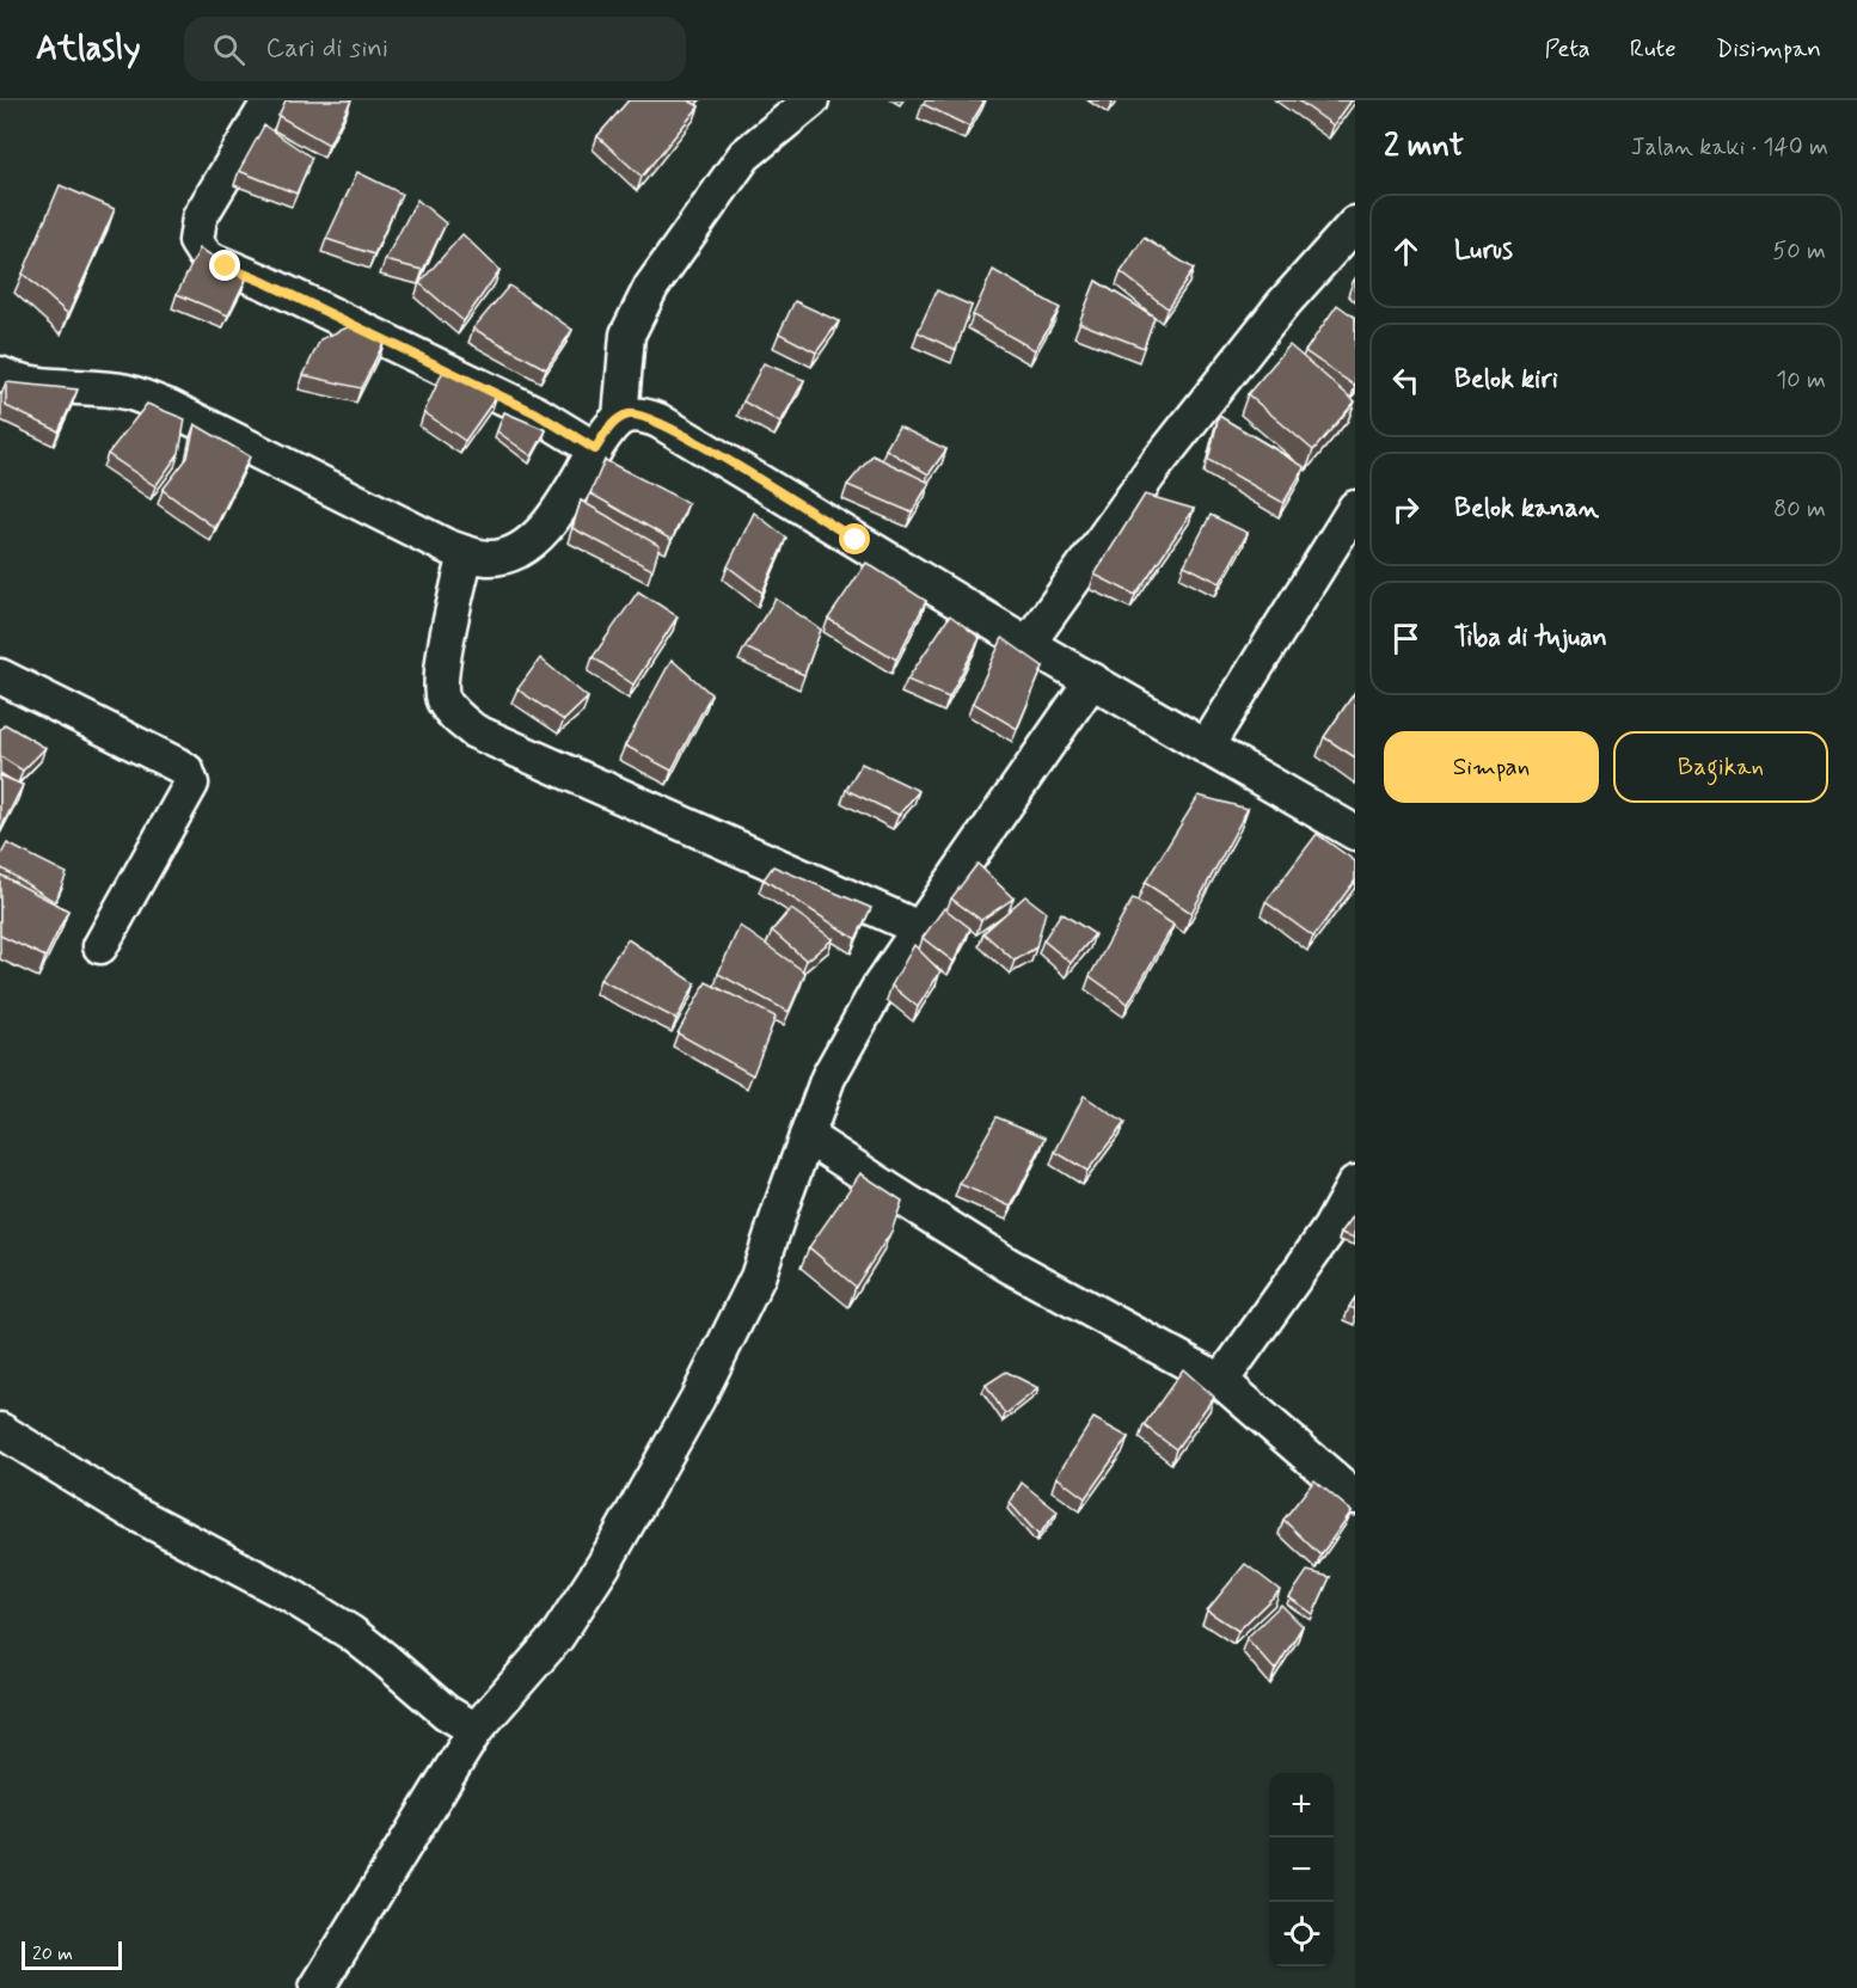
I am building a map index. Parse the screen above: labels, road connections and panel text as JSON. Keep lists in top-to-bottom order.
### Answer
{
  "scale_bar": "20 m",
  "page": {
    "header": "Atlasly",
    "search": "Cari di sini",
    "nav": ["Peta", "Rute", "Disimpan"],
    "heading": ["2 mnt", "Jalan kaki · 140 m"],
    "list": [
      ["Lurus", "50 m"],
      ["Belok kiri", "10 m"],
      ["Belok kanan", "80 m"],
      "Tiba di tujuan"
    ],
    "buttons": ["Simpan", "Bagikan"],
    "map_buttons": ["+", "−"],
    "scale": "20 m"
  }
}
